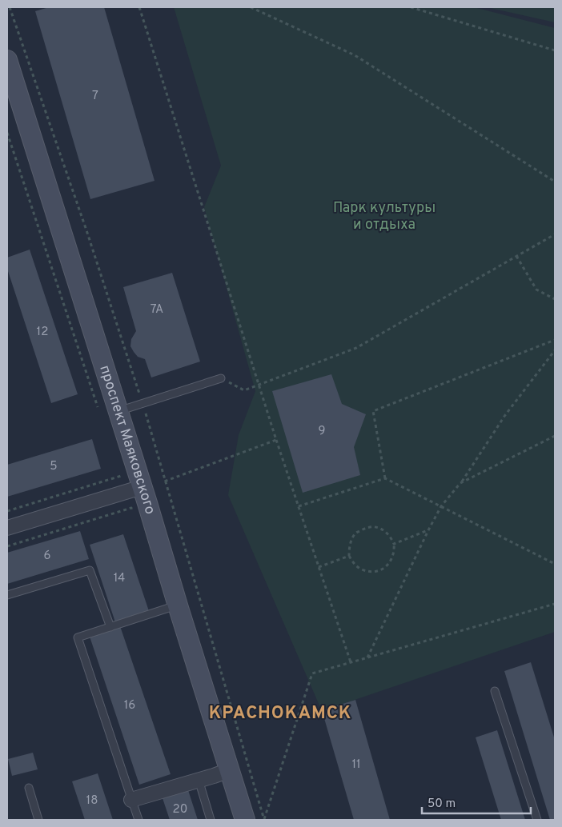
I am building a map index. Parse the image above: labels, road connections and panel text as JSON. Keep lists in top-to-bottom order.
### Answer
{
  "streets": {
    "street": ["проспект Маяковского"]
  },
  "districts": ["КРАСНОКАМСК"],
  "parks": ["Парк культуры и отдыха"],
  "house_numbers": [
    "7",
    "7А",
    "12",
    "9",
    "5",
    "6",
    "14",
    "16",
    "11",
    "18",
    "20"
  ],
  "scale_bar": "50 m"
}
